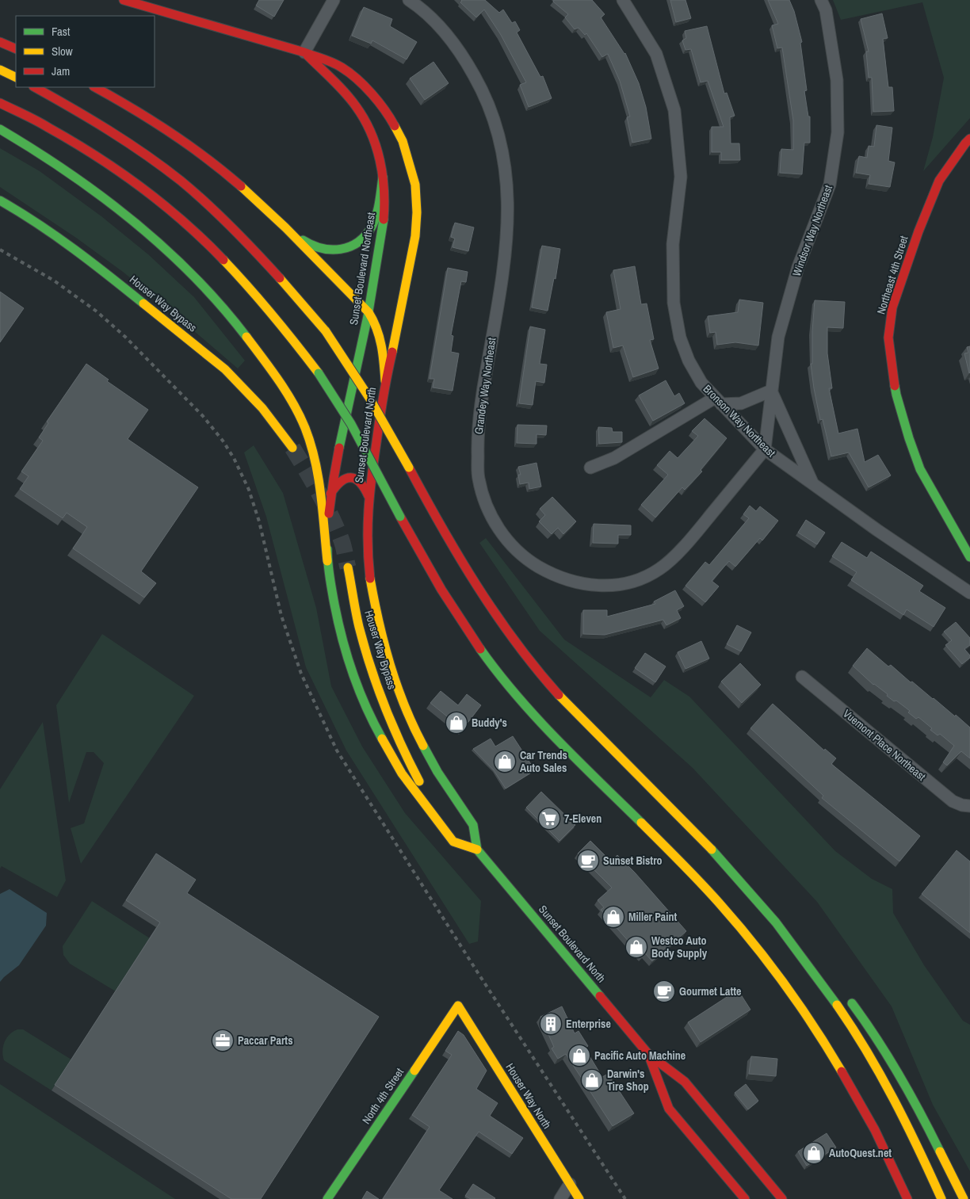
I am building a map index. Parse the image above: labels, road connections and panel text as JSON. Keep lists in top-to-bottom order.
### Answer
{
  "streets": {
    "main road": [
      "Sunset Boulevard Northeast",
      "Northeast 4th Street",
      "Houser Way Bypass",
      "Sunset Boulevard North",
      "North 4th Street",
      "Houser Way North"
    ],
    "street": [
      "Windsor Way Northeast",
      "Grandey Way Northeast",
      "Bronson Way Northeast",
      "Vuemont Place Northeast"
    ]
  },
  "crossings": [
    ["Windsor Way Northeast", "Grandey Way Northeast"],
    ["Windsor Way Northeast", "Bronson Way Northeast"],
    ["Sunset Boulevard Northeast", "Sunset Boulevard North"],
    ["Houser Way Bypass", "Sunset Boulevard North"],
    ["Grandey Way Northeast", "Bronson Way Northeast"],
    ["North 4th Street", "Houser Way North"]
  ],
  "places": {
    "shop": [
      "Buddy's",
      "Car Trends Auto Sales",
      "Miller Paint",
      "Westco Auto Body Supply",
      "Pacific Auto Machine",
      "Darwin's Tire Shop",
      "AutoQuest.net"
    ],
    "supermarket": ["7-Eleven"],
    "cafe": ["Sunset Bistro", "Gourmet Latte"],
    "building": ["Enterprise"],
    "office": ["Paccar Parts"]
  },
  "legend": ["Fast", "Slow", "Jam"]
}
